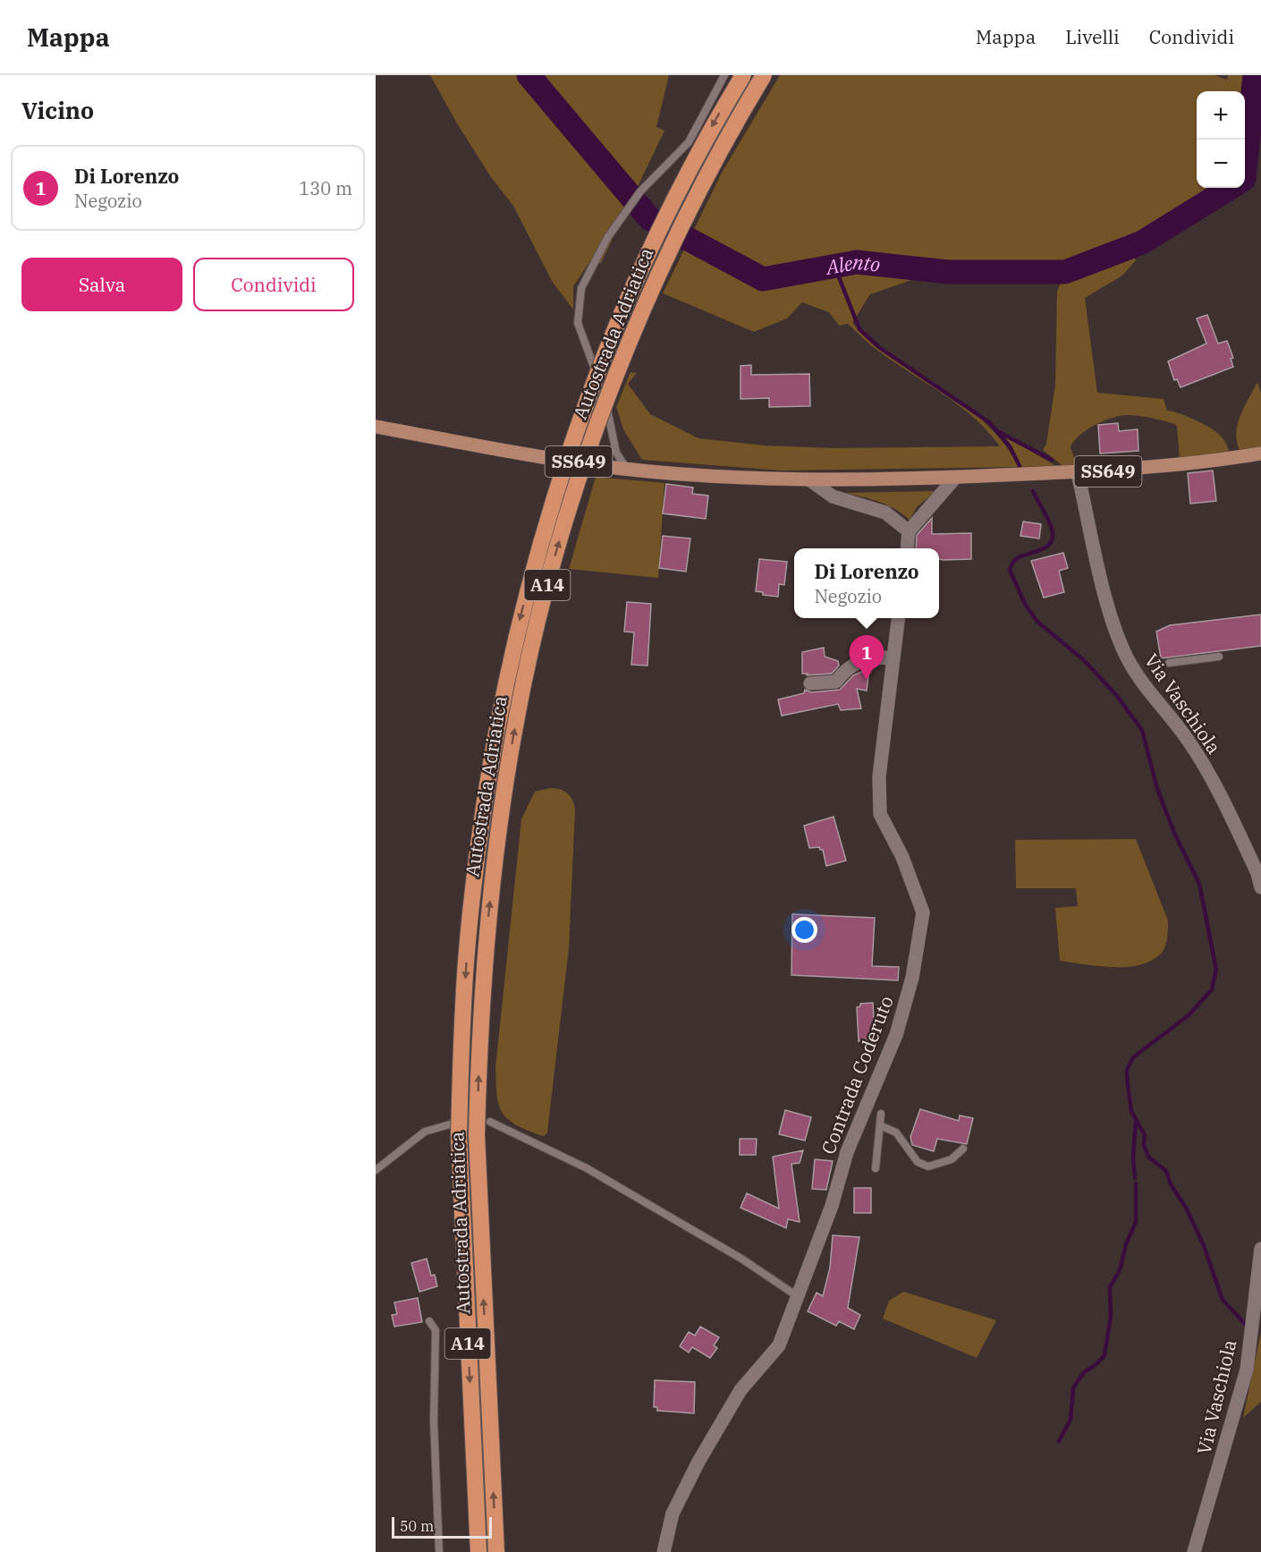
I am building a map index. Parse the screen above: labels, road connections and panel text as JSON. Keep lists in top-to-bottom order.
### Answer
{
  "streets": {
    "highway": ["Autostrada Adriatica", "A14"],
    "main road": ["SS649"],
    "street": ["Via Vaschiola", "Contrada Coderuto"]
  },
  "crossings": [
    ["SS649", "Via Vaschiola"]
  ],
  "water": ["Alento"],
  "scale_bar": "50 m",
  "page": {
    "header": "Mappa",
    "nav": ["Mappa", "Livelli", "Condividi"],
    "heading": "Vicino",
    "map_buttons": ["+", "−"],
    "list": [
      {
        "mark": "1",
        "name": "Di Lorenzo",
        "note": "Negozio",
        "value": "130 m"
      }
    ],
    "buttons": ["Salva", "Condividi"],
    "popup": ["Di Lorenzo", "Negozio"],
    "pins": "1",
    "scale": "50 m"
  }
}
